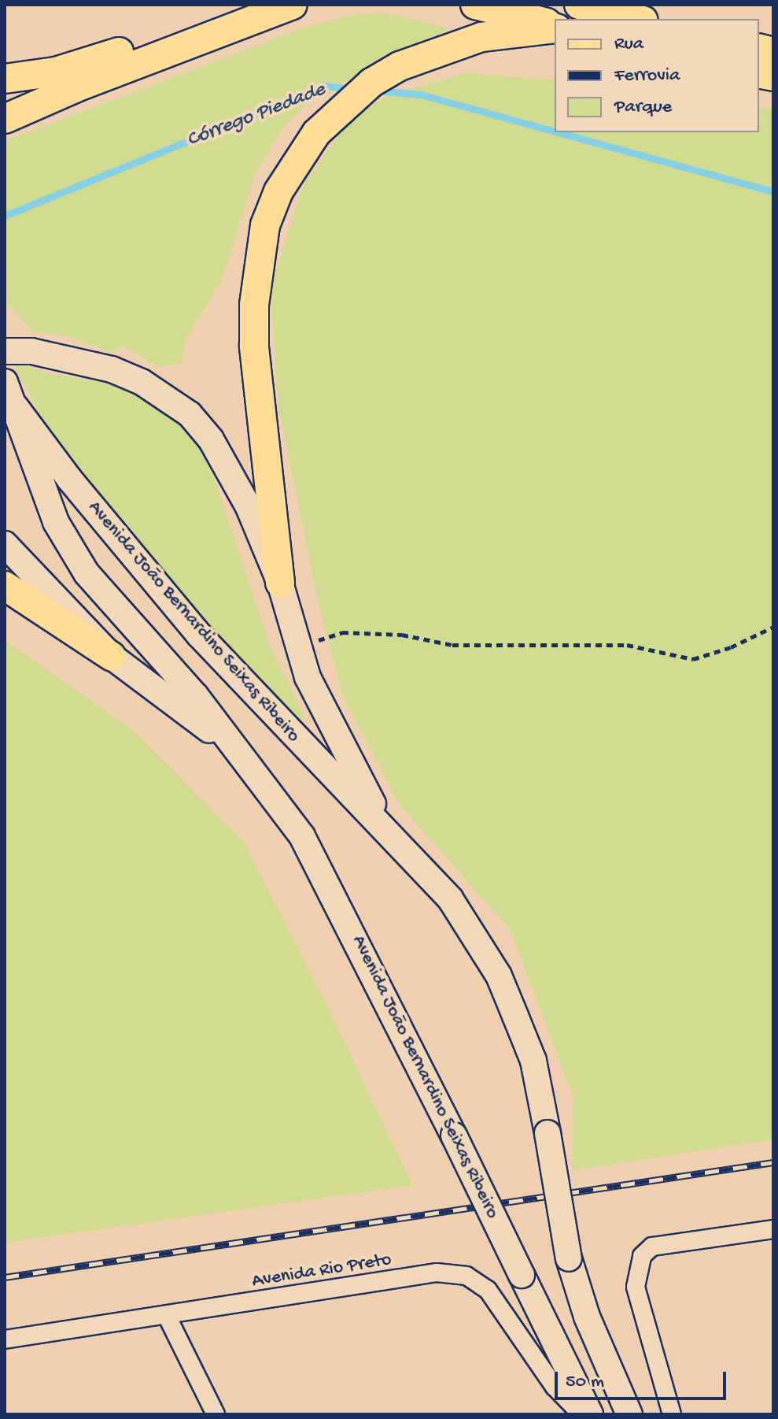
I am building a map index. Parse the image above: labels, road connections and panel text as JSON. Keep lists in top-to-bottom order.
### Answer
{
  "streets": {
    "main road": ["Avenida João Bernardino Seixas Ribeiro"],
    "street": ["Avenida Rio Preto"]
  },
  "water": ["Córrego Piedade"],
  "legend": ["Rua", "Ferrovia", "Parque"],
  "scale_bar": "50 m"
}
